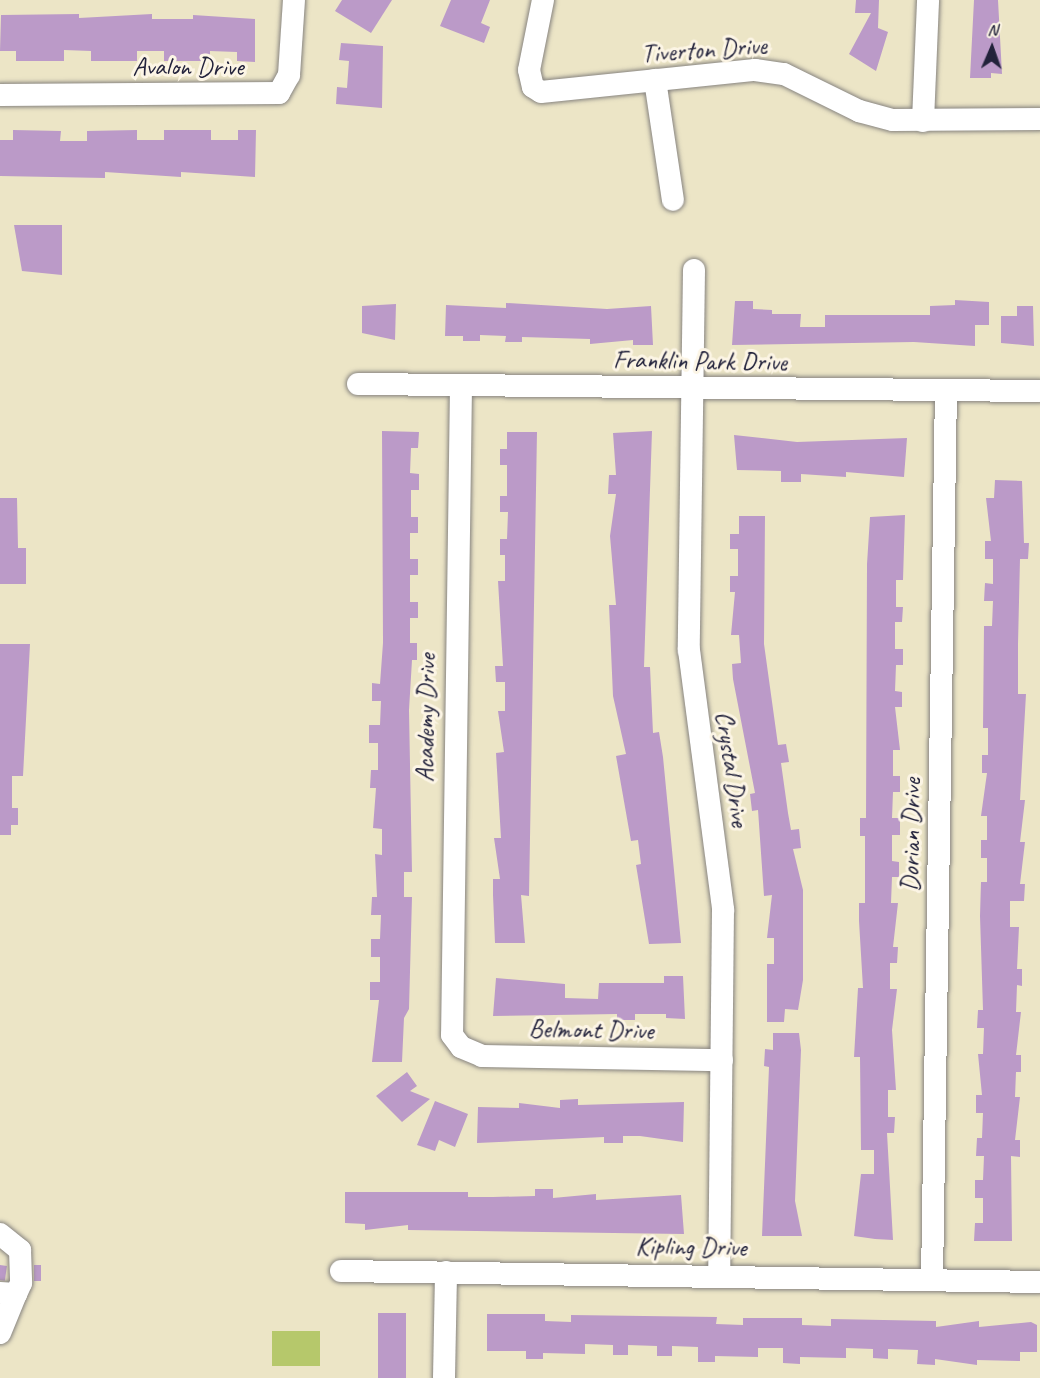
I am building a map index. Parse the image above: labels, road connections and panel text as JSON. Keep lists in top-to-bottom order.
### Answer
{
  "streets": {
    "street": [
      "Tiverton Drive",
      "Avalon Drive",
      "Franklin Park Drive",
      "Academy Drive",
      "Crystal Drive",
      "Dorian Drive",
      "Belmont Drive",
      "Kipling Drive"
    ]
  },
  "crossings": [
    ["Franklin Park Drive", "Academy Drive"],
    ["Franklin Park Drive", "Crystal Drive"],
    ["Franklin Park Drive", "Dorian Drive"],
    ["Academy Drive", "Belmont Drive"],
    ["Crystal Drive", "Belmont Drive"],
    ["Crystal Drive", "Kipling Drive"],
    ["Dorian Drive", "Kipling Drive"]
  ],
  "north": "top"
}
